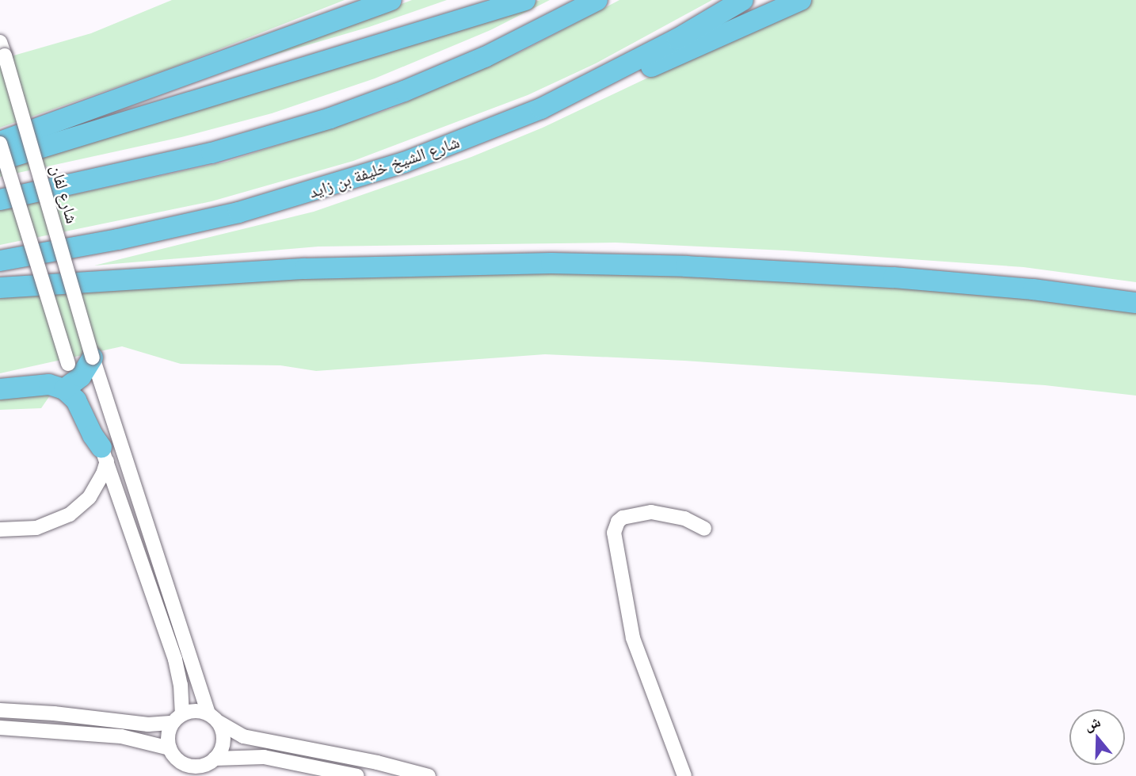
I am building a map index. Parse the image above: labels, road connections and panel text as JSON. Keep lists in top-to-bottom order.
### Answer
{
  "streets": {
    "highway": ["شارع الشيخ خليفة بن زايد"],
    "street": ["شارع لفان"]
  },
  "north": "top"
}
